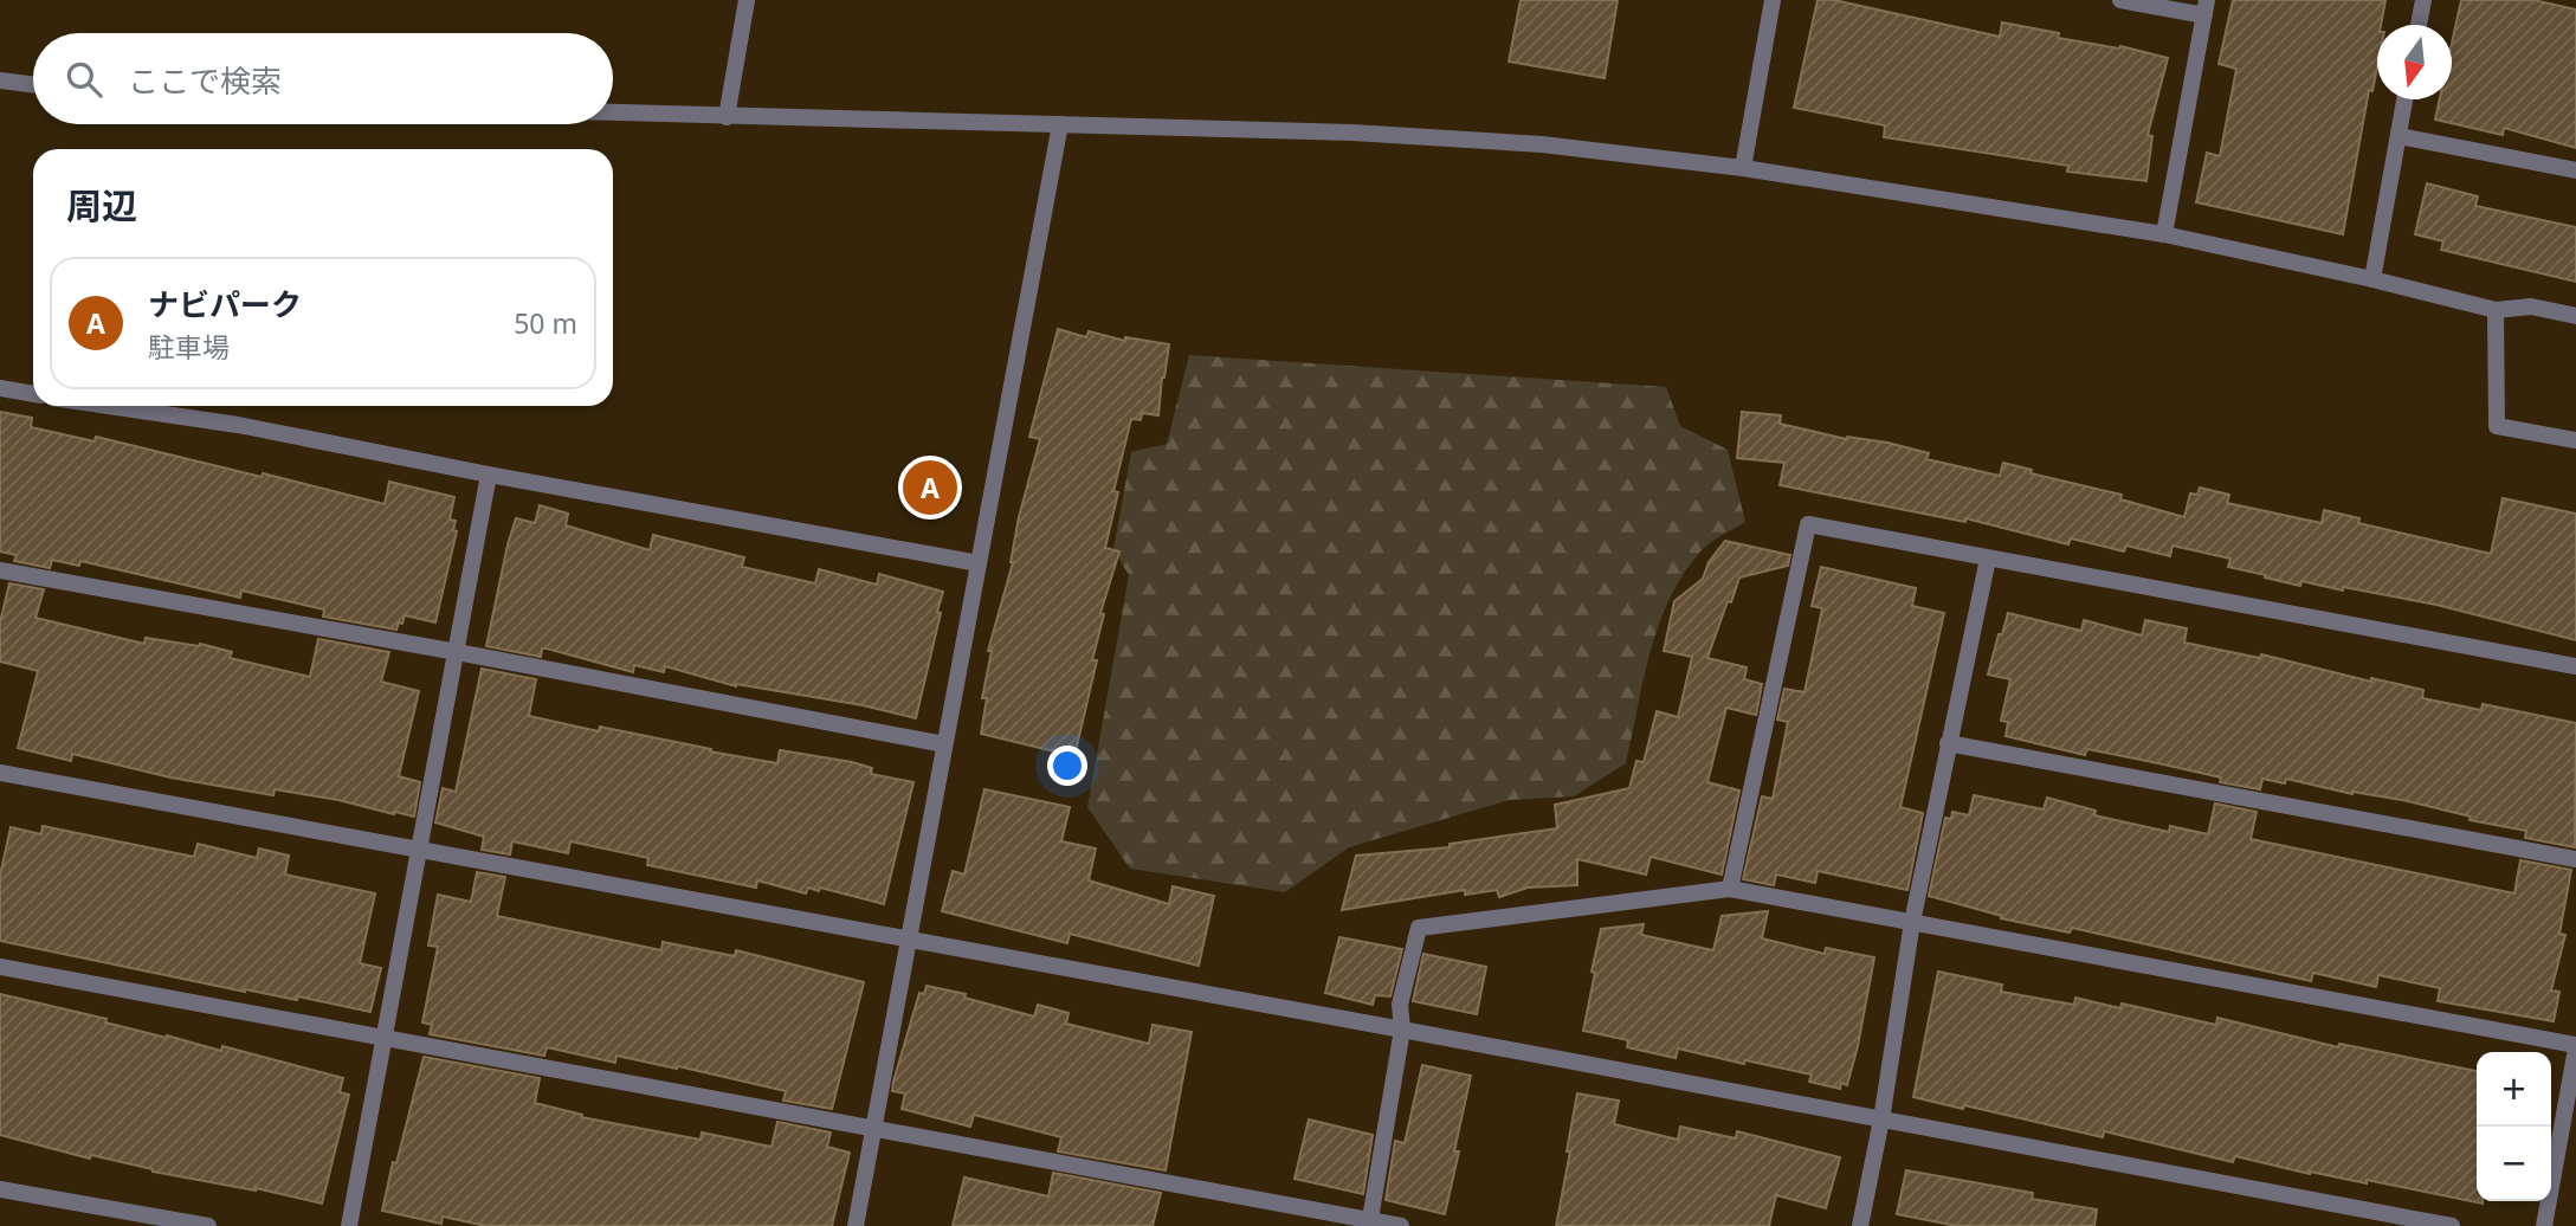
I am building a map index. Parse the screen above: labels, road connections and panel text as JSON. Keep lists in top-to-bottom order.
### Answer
{
  "north": "bottom",
  "page": {
    "search": "ここで検索",
    "heading": "周辺",
    "list": [
      {
        "mark": "A",
        "name": "ナビパーク",
        "note": "駐車場",
        "value": "50 m"
      }
    ],
    "pins": "A",
    "map_buttons": ["+", "−"]
  }
}
